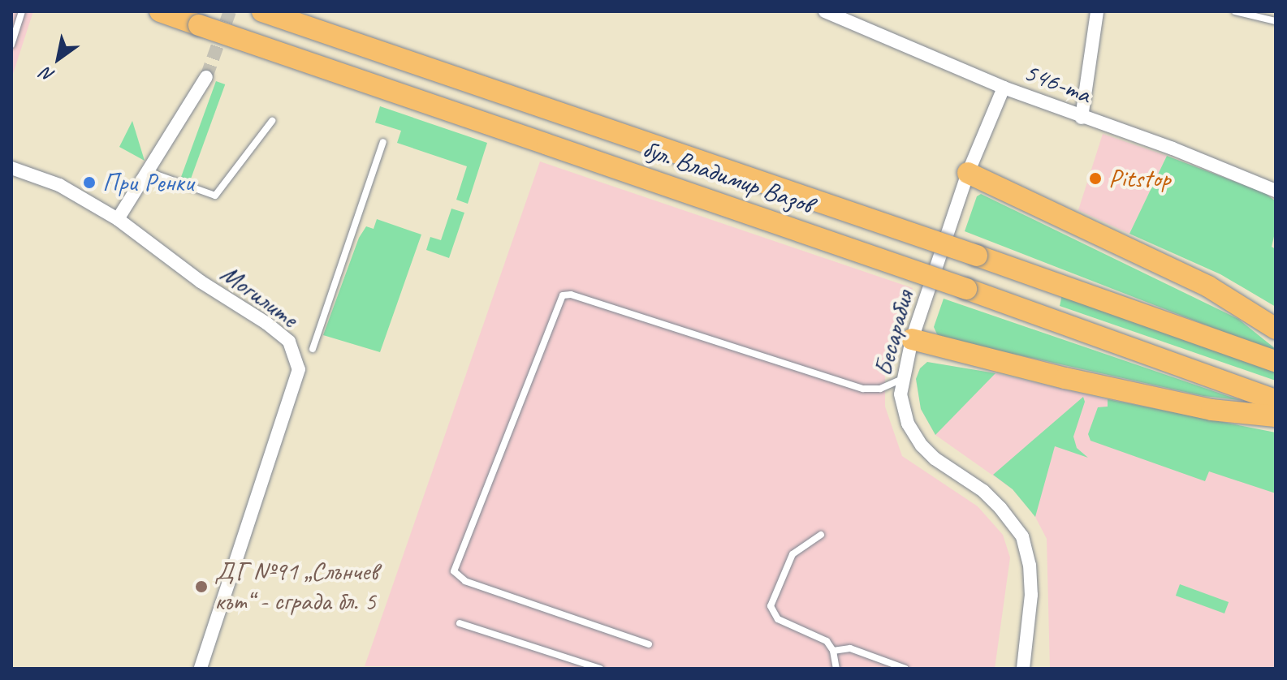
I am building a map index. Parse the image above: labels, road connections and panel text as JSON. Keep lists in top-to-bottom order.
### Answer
{
  "streets": {
    "main road": ["бул. Владимир Вазов"],
    "street": ["546-та", "Могилите", "Бесарабия"]
  },
  "crossings": [
    ["546-та", "Бесарабия"]
  ],
  "places": ["Pitstop", "При Ренки", "ДГ №91 „Слънчев кът“ - сграда бл. 5"],
  "north": "bottom left"
}
